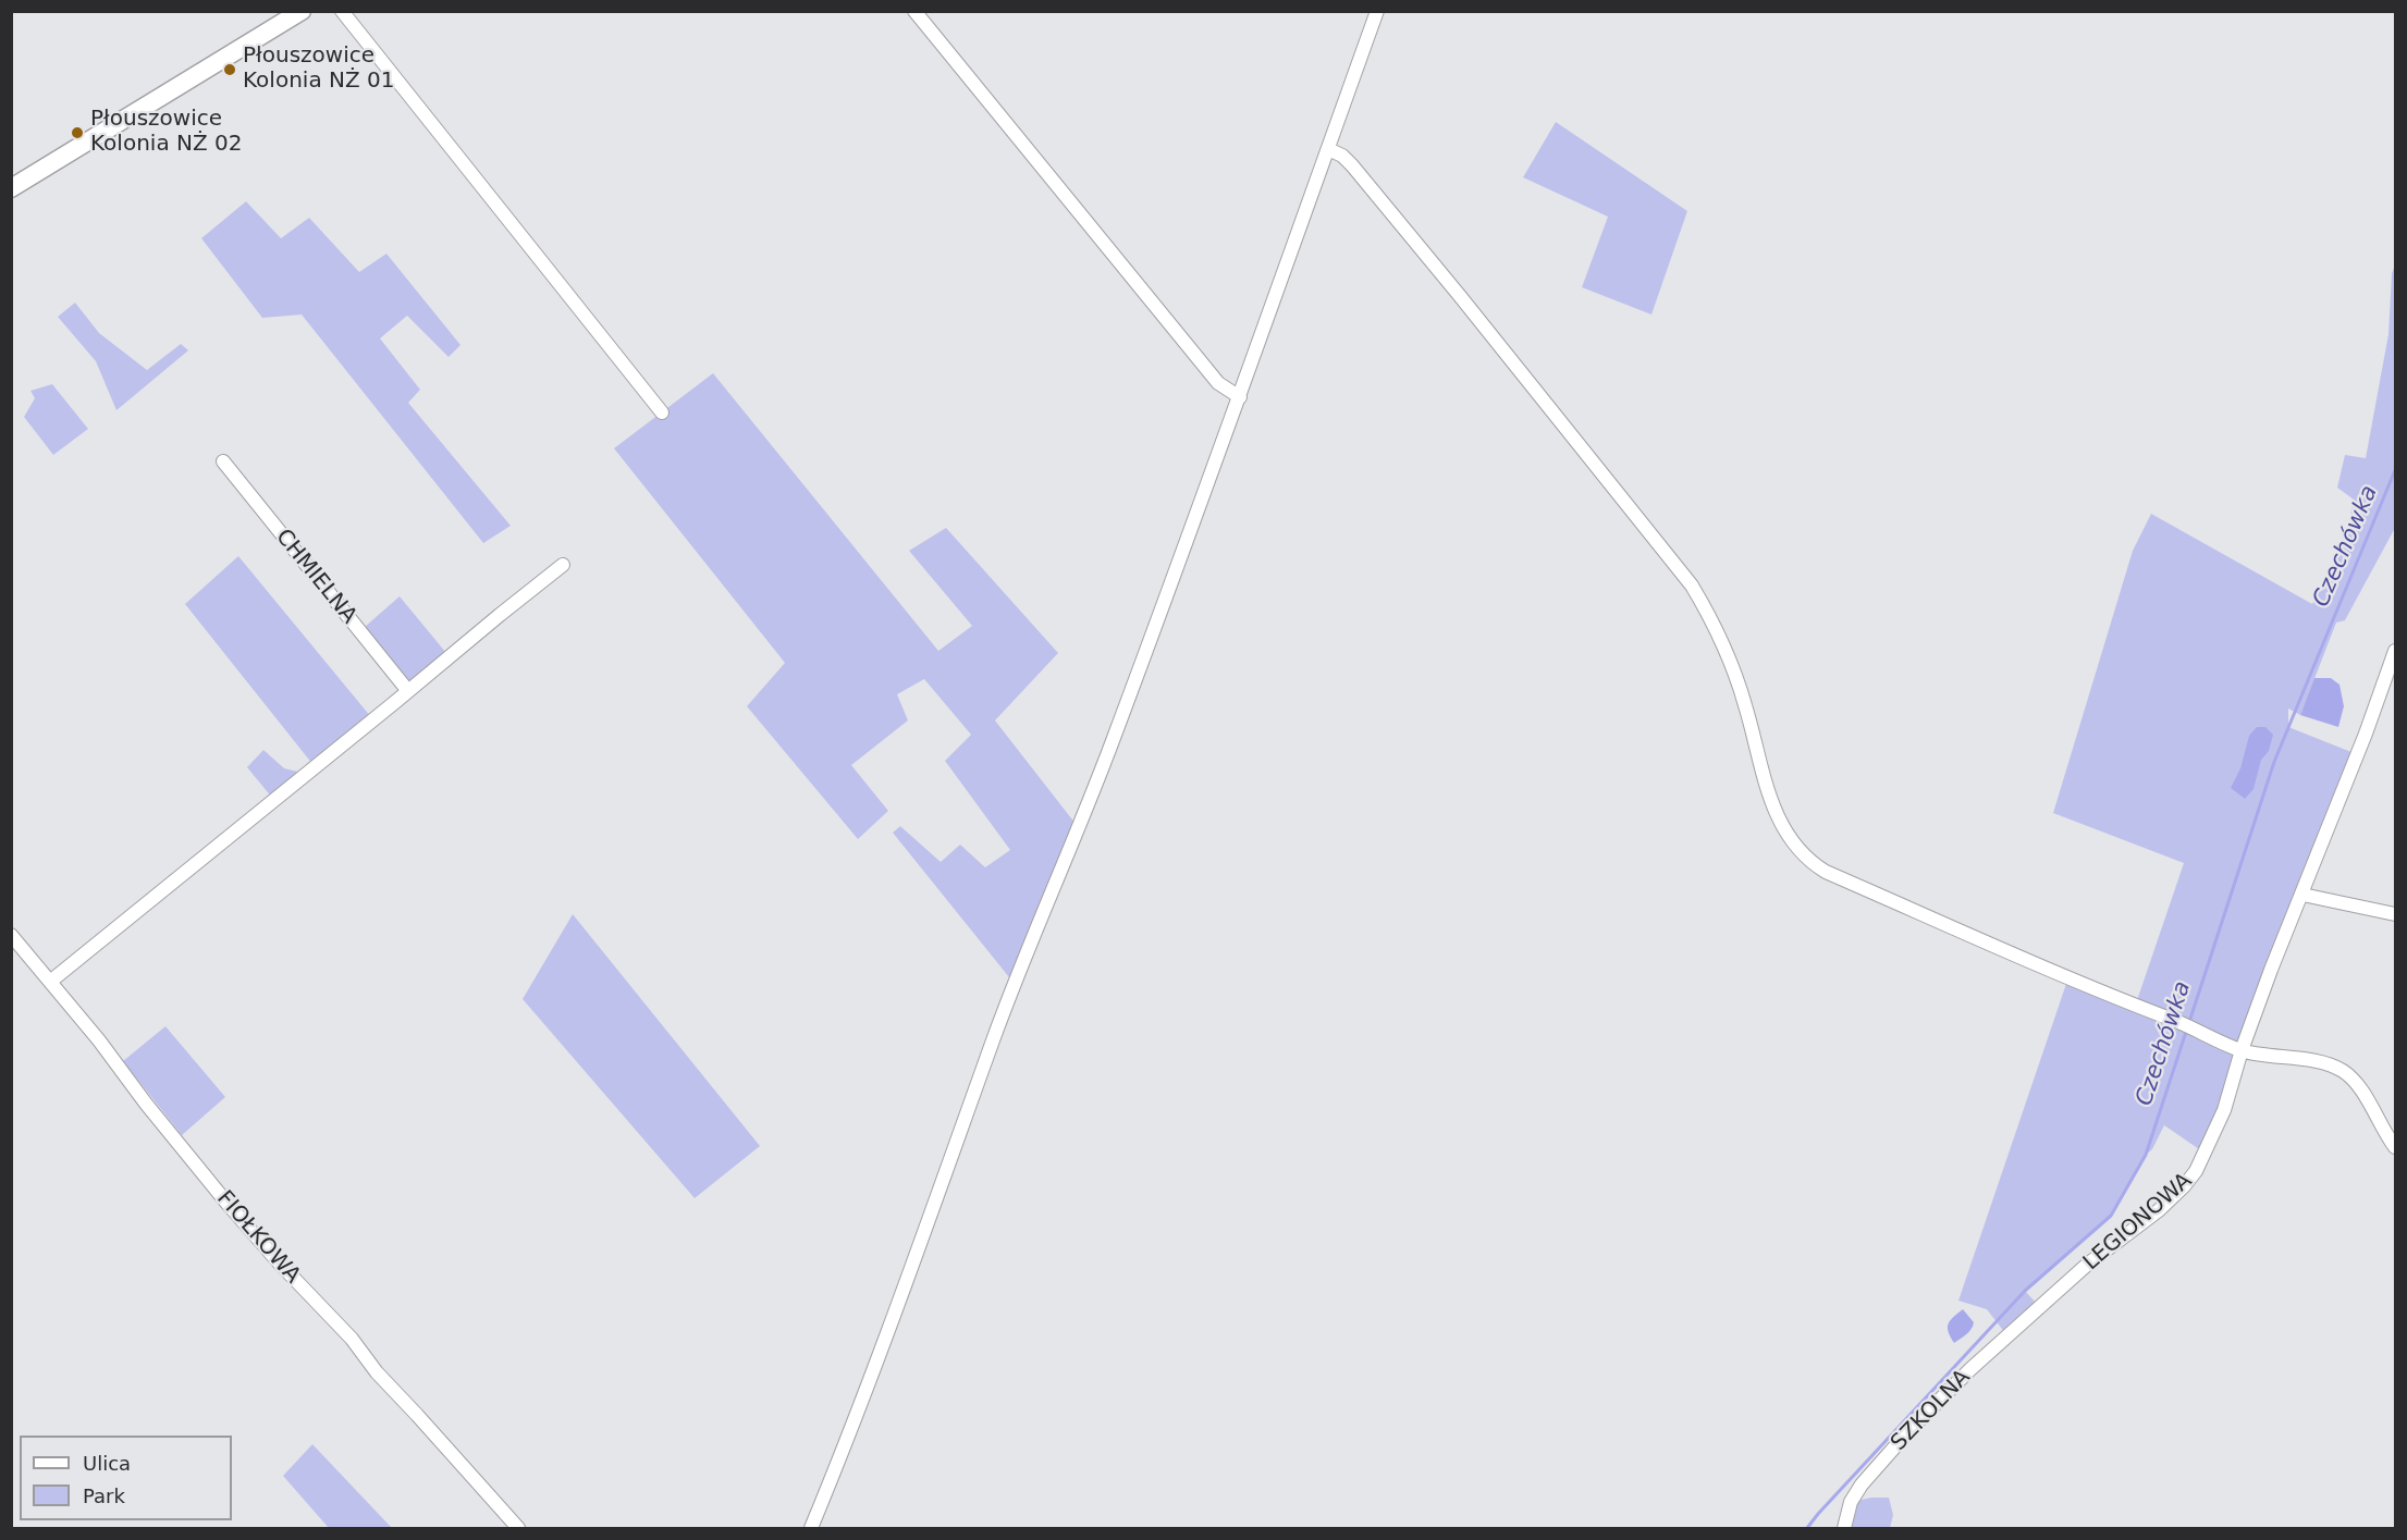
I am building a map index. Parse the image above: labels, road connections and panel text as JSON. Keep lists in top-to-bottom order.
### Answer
{
  "streets": {
    "street": [
      "CHMIELNA",
      "LEGIONOWA",
      "FIOŁKOWA",
      "SZKOLNA"
    ]
  },
  "crossings": [
    ["LEGIONOWA", "SZKOLNA"]
  ],
  "water": ["Czechówka"],
  "places": ["Płouszowice Kolonia NŻ 01", "Płouszowice Kolonia NŻ 02"],
  "legend": ["Ulica", "Park"]
}
